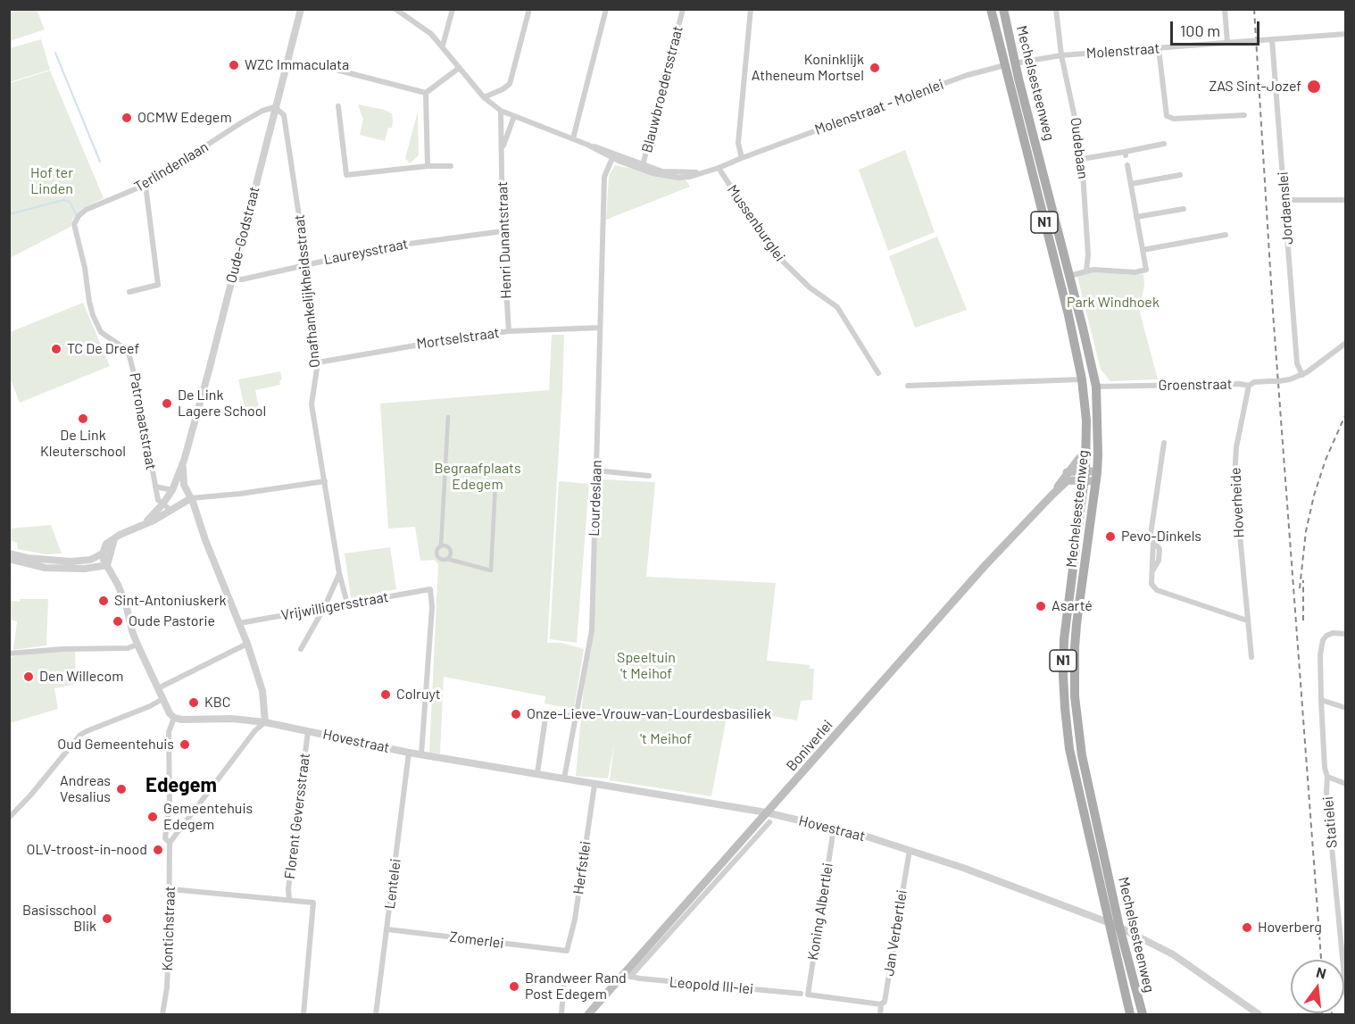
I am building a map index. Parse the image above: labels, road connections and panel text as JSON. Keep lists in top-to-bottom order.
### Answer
{
  "streets": {
    "main road": ["Mechelsesteenweg", "N1", "Boniverlei"],
    "street": [
      "Molenstraat",
      "Blauwbroedersstraat",
      "Molenstraat - Molenlei",
      "Oudebaan",
      "Terlindenlaan",
      "Jordaenslei",
      "Mussenburglei",
      "Oude-Godstraat",
      "Henri Dunantstraat",
      "Laureysstraat",
      "Onafhankelijkheidsstraat",
      "Mortselstraat",
      "Groenstraat",
      "Patronaatstraat",
      "Lourdeslaan",
      "Hoverheide",
      "Vrijwilligersstraat",
      "Hovestraat",
      "Florent Geversstraat",
      "Statielei",
      "Herfstlei",
      "Lentelei",
      "Koning Albertlei",
      "Kontichstraat",
      "Jan Verbertlei",
      "Zomerlei",
      "Leopold III-lei"
    ]
  },
  "crossings": [
    ["Molenstraat", "Molenstraat - Molenlei"],
    ["Molenstraat", "Oudebaan"],
    ["Molenstraat", "Jordaenslei"],
    ["Mechelsesteenweg", "Molenstraat - Molenlei"],
    ["Mechelsesteenweg", "Groenstraat"],
    ["Mechelsesteenweg", "Hovestraat"],
    ["Mechelsesteenweg", "Boniverlei"],
    ["Blauwbroedersstraat", "Molenstraat - Molenlei"],
    ["Molenstraat - Molenlei", "Oudebaan"],
    ["Molenstraat - Molenlei", "Mussenburglei"],
    ["Terlindenlaan", "Oude-Godstraat"],
    ["Terlindenlaan", "Onafhankelijkheidsstraat"],
    ["Terlindenlaan", "Patronaatstraat"],
    ["Jordaenslei", "Groenstraat"],
    ["Oude-Godstraat", "Laureysstraat"],
    ["Oude-Godstraat", "Onafhankelijkheidsstraat"],
    ["Oude-Godstraat", "Patronaatstraat"],
    ["Oude-Godstraat", "Vrijwilligersstraat"],
    ["Oude-Godstraat", "Hovestraat"],
    ["Henri Dunantstraat", "Laureysstraat"],
    ["Henri Dunantstraat", "Mortselstraat"],
    ["Laureysstraat", "Onafhankelijkheidsstraat"],
    ["Onafhankelijkheidsstraat", "Mortselstraat"],
    ["Onafhankelijkheidsstraat", "Vrijwilligersstraat"],
    ["Mortselstraat", "Lourdeslaan"],
    ["Groenstraat", "Hoverheide"],
    ["Lourdeslaan", "Hovestraat"],
    ["Vrijwilligersstraat", "Hovestraat"],
    ["Hovestraat", "Boniverlei"],
    ["Hovestraat", "Florent Geversstraat"],
    ["Hovestraat", "Herfstlei"],
    ["Hovestraat", "Lentelei"],
    ["Hovestraat", "Koning Albertlei"],
    ["Hovestraat", "Kontichstraat"],
    ["Hovestraat", "Jan Verbertlei"],
    ["Boniverlei", "Leopold III-lei"],
    ["Herfstlei", "Zomerlei"],
    ["Lentelei", "Zomerlei"],
    ["Koning Albertlei", "Jan Verbertlei"]
  ],
  "districts": ["Edegem"],
  "parks": [
    "Hof ter Linden",
    "Park Windhoek",
    "Begraafplaats Edegem",
    "Speeltuin 't Meihof",
    "'t Meihof"
  ],
  "places": [
    "WZC Immaculata",
    "Koninklijk Atheneum Mortsel",
    "ZAS Sint-Jozef",
    "OCMW Edegem",
    "TC De Dreef",
    "De Link Lagere School",
    "De Link Kleuterschool",
    "Pevo-Dinkels",
    "Sint-Antoniuskerk",
    "Asarté",
    "Oude Pastorie",
    "Den Willecom",
    "Colruyt",
    "KBC",
    "Onze-Lieve-Vrouw-van-Lourdesbasiliek",
    "Oud Gemeentehuis",
    "Andreas Vesalius",
    "Gemeentehuis Edegem",
    "OLV-troost-in-nood",
    "Basisschool Blik",
    "Hoverberg",
    "Brandweer Rand Post Edegem"
  ],
  "scale_bar": "100 m",
  "north": "top"
}
